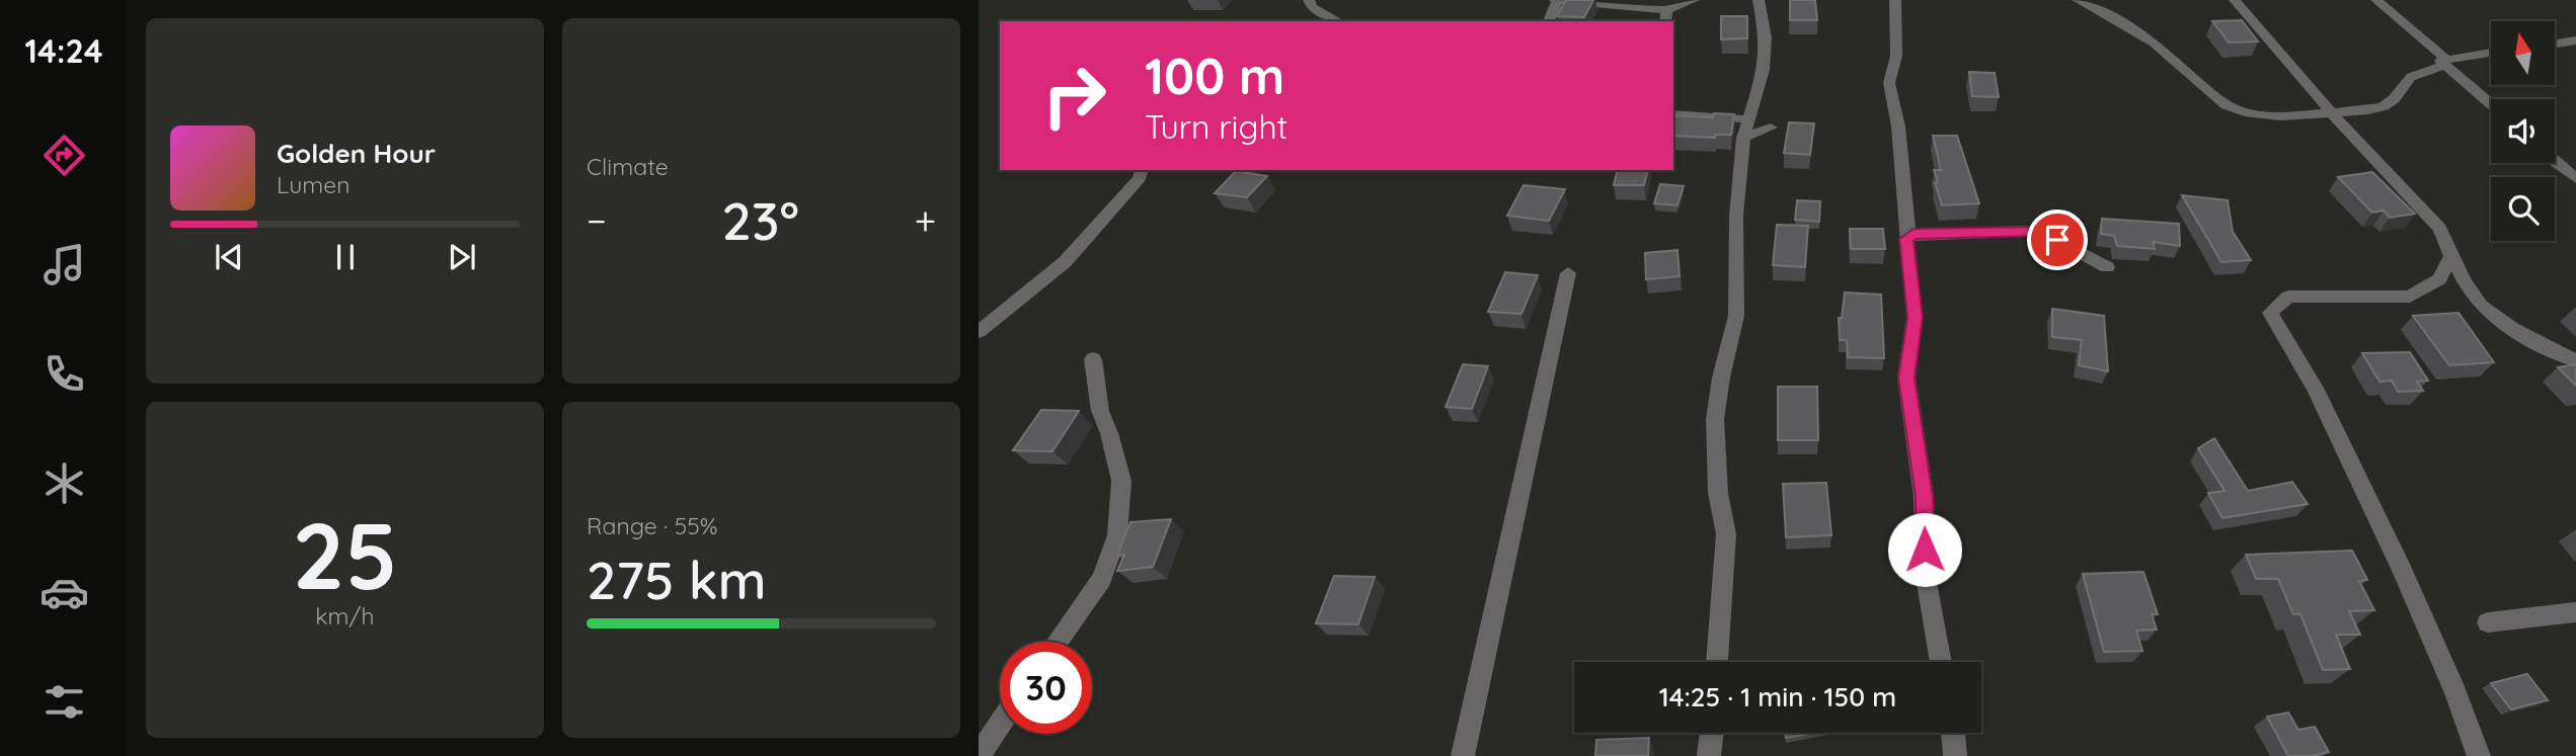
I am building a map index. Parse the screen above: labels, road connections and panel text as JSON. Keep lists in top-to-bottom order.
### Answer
{
  "north": "top",
  "page": {
    "tabs": "14:24",
    "tile": [
      "Climate",
      ["25", "km/h"],
      ["Range · 55%", "275 km"]
    ],
    "turn": ["100 m", "Turn right"],
    "song": ["Golden Hour", "Lumen"],
    "heat": ["−", "23°", "+"],
    "limit": "30",
    "trip": "14:25 · 1 min · 150 m"
  }
}
